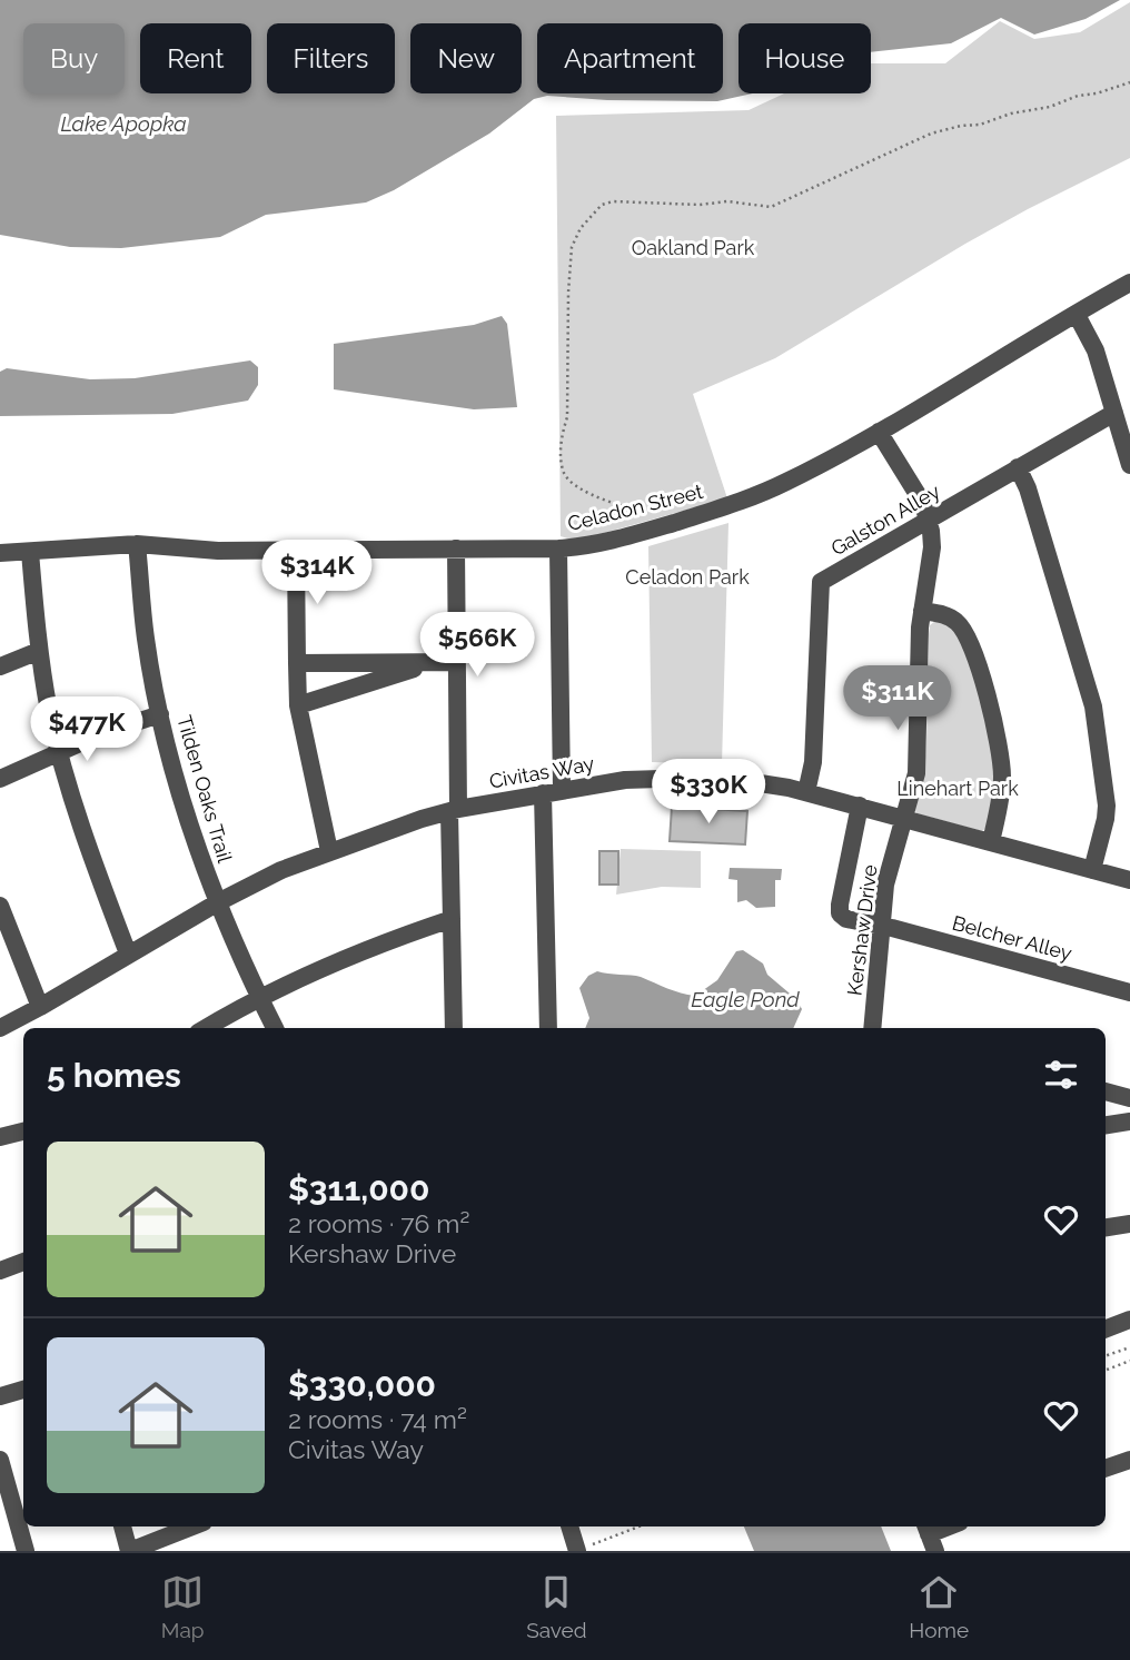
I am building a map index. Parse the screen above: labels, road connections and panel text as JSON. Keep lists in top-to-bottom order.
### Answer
{
  "streets": {
    "street": [
      "Celadon Street",
      "Galston Alley",
      "Civitas Way",
      "Tilden Oaks Trail",
      "Kershaw Drive",
      "Belcher Alley"
    ]
  },
  "crossings": [
    ["Celadon Street", "Tilden Oaks Trail"],
    ["Celadon Street", "Kershaw Drive"],
    ["Galston Alley", "Civitas Way"],
    ["Galston Alley", "Kershaw Drive"],
    ["Civitas Way", "Tilden Oaks Trail"],
    ["Civitas Way", "Kershaw Drive"],
    ["Civitas Way", "Belcher Alley"],
    ["Kershaw Drive", "Belcher Alley"]
  ],
  "water": ["Lake Apopka", "Eagle Pond"],
  "parks": ["Oakland Park", "Celadon Park", "Linehart Park"],
  "page": {
    "chip": [
      "Buy",
      "Rent",
      "Filters",
      "New",
      "Apartment",
      "House"
    ],
    "price": [
      "$314K",
      "$566K",
      "$311K",
      "$477K",
      "$330K"
    ],
    "heading": "5 homes",
    "list": [
      {
        "name": "$311,000",
        "note": "2 rooms · 76 m² · Kershaw Drive"
      },
      {
        "name": "$330,000",
        "note": "2 rooms · 74 m² · Civitas Way"
      }
    ],
    "tabs": ["Map", "Saved", "Home"]
  }
}
